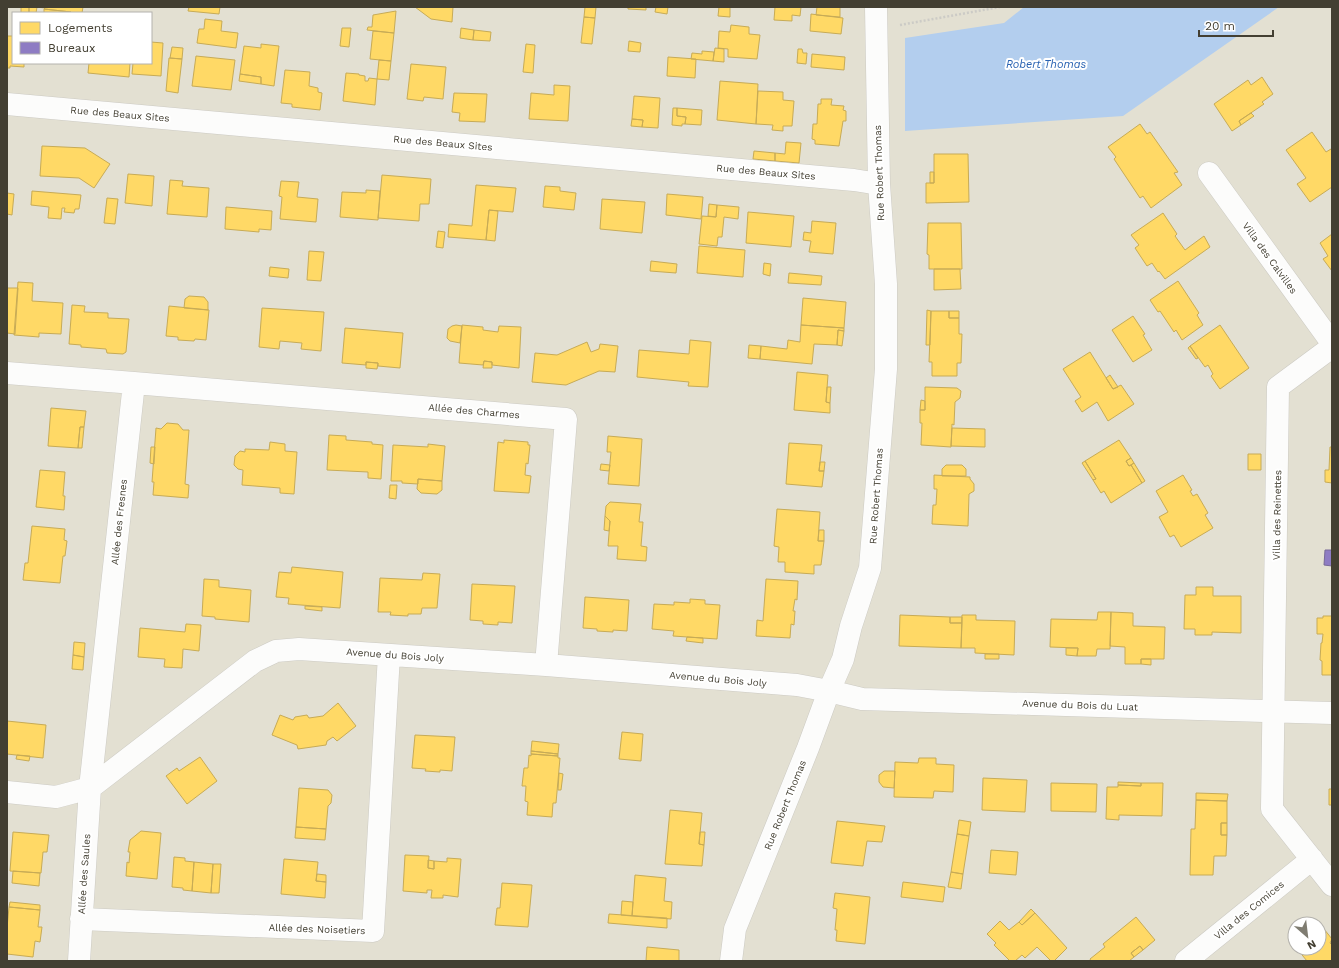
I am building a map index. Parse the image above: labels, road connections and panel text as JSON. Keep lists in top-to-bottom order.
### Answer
{
  "streets": {
    "street": [
      "Rue des Beaux Sites",
      "Rue Robert Thomas",
      "Villa des Calvilles",
      "Allée des Charmes",
      "Villa des Reinettes",
      "Allée des Fresnes",
      "Avenue du Bois Joly",
      "Avenue du Bois du Luat",
      "Allée des Saules",
      "Villa des Comices",
      "Allée des Noisetiers"
    ]
  },
  "crossings": [
    ["Rue des Beaux Sites", "Rue Robert Thomas"],
    ["Rue Robert Thomas", "Avenue du Bois Joly"],
    ["Rue Robert Thomas", "Avenue du Bois du Luat"],
    ["Allée des Charmes", "Allée des Fresnes"],
    ["Allée des Charmes", "Avenue du Bois Joly"],
    ["Villa des Reinettes", "Avenue du Bois du Luat"],
    ["Allée des Fresnes", "Avenue du Bois Joly"],
    ["Allée des Fresnes", "Allée des Saules"],
    ["Avenue du Bois Joly", "Avenue du Bois du Luat"],
    ["Avenue du Bois Joly", "Allée des Saules"],
    ["Avenue du Bois Joly", "Allée des Noisetiers"],
    ["Allée des Saules", "Allée des Noisetiers"]
  ],
  "water": ["Robert Thomas"],
  "legend": ["Logements", "Bureaux"],
  "scale_bar": "20 m",
  "north": "bottom right"
}
